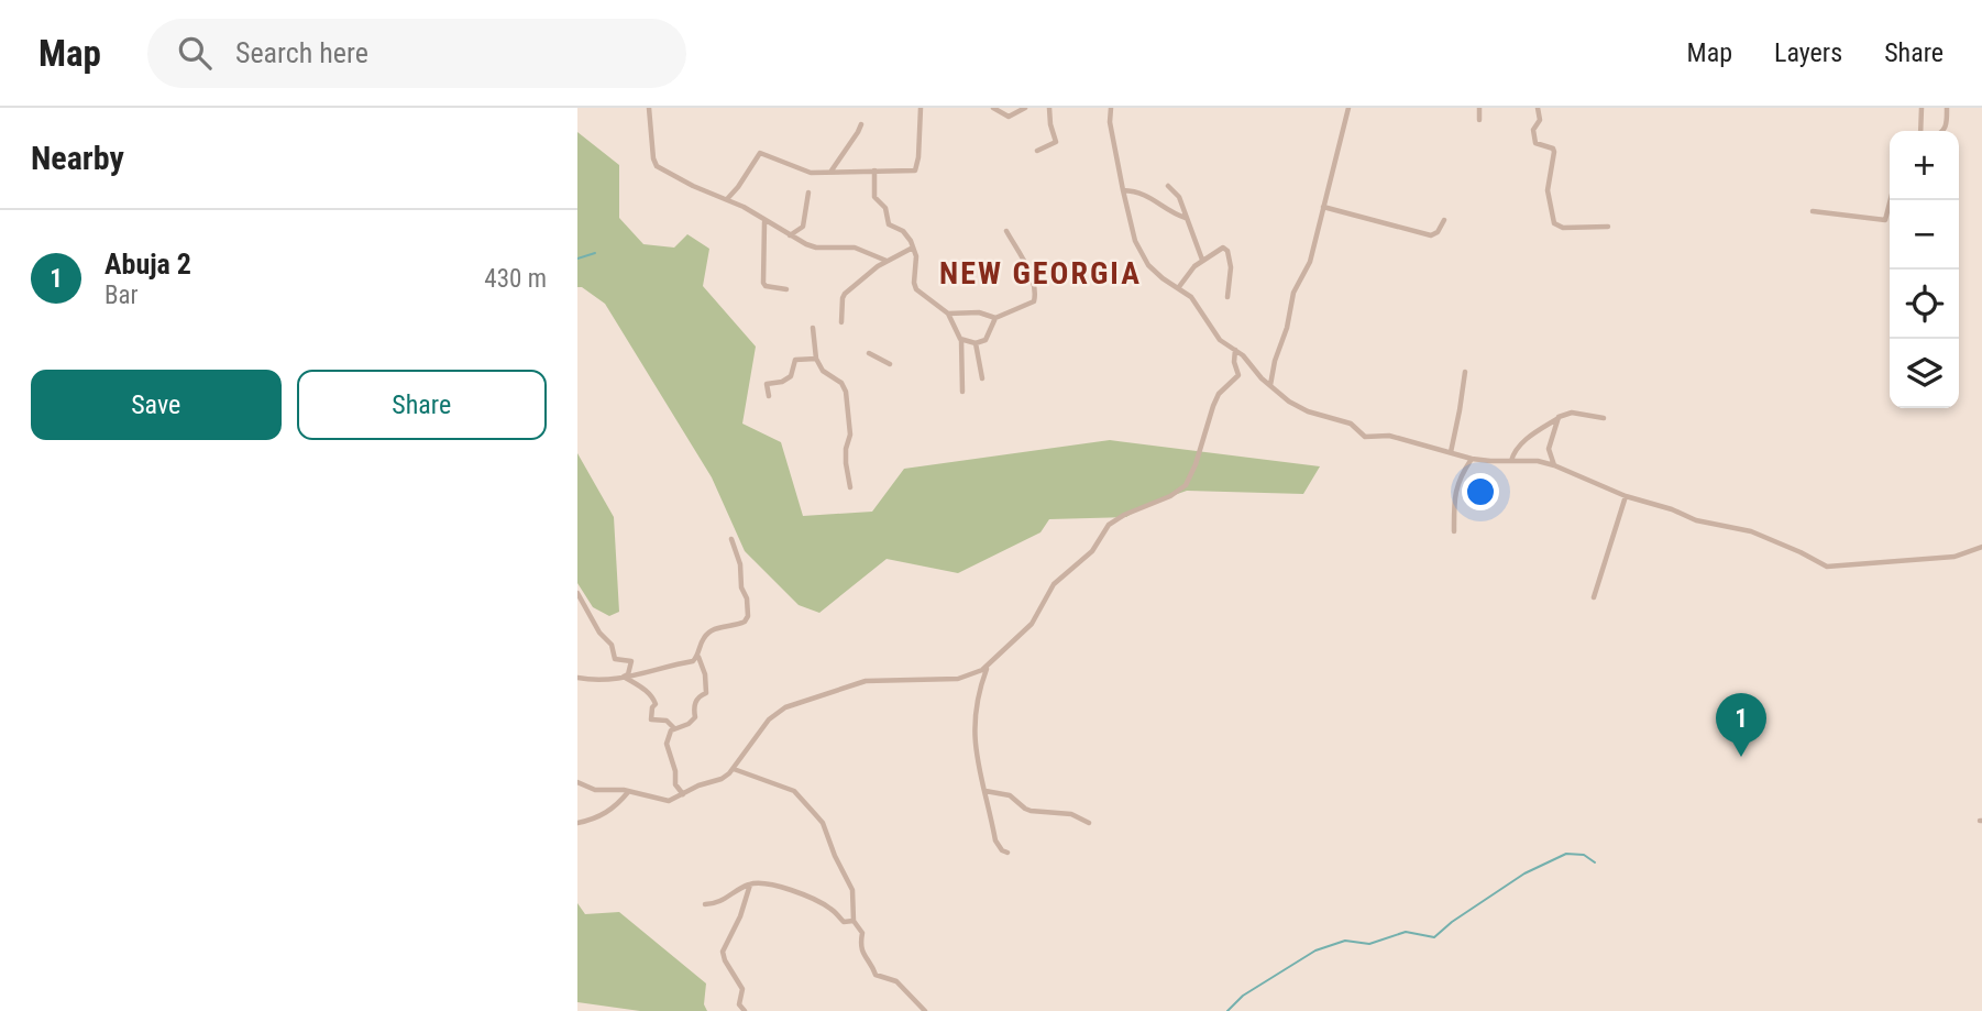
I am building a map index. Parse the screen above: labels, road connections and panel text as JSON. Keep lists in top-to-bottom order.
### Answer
{
  "districts": ["NEW GEORGIA"],
  "page": {
    "header": "Map",
    "search": "Search here",
    "nav": ["Map", "Layers", "Share"],
    "heading": "Nearby",
    "map_buttons": ["+", "−"],
    "list": [
      {
        "mark": "1",
        "name": "Abuja 2",
        "note": "Bar",
        "value": "430 m"
      }
    ],
    "buttons": ["Save", "Share"],
    "pins": "1"
  }
}
